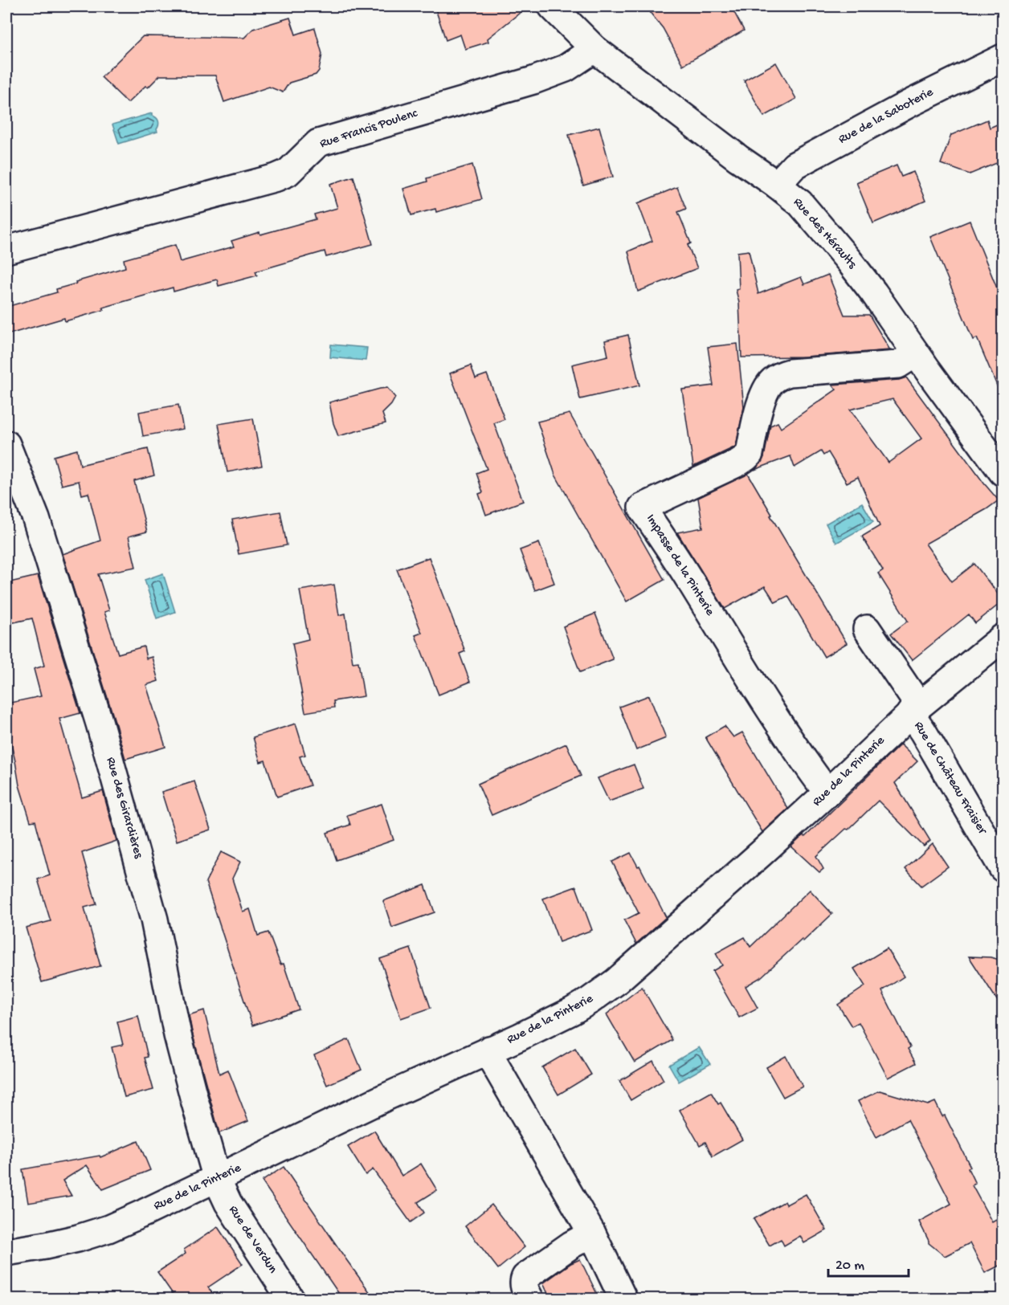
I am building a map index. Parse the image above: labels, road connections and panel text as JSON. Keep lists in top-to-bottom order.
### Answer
{
  "streets": {
    "street": [
      "Rue de la Saboterie",
      "Rue Francis Poulenc",
      "Rue des Héraults",
      "Impasse de la Pinterie",
      "Rue de la Pinterie",
      "Rue de Château Fraisier",
      "Rue des Girardières",
      "Rue de Verdun"
    ]
  },
  "crossings": [
    ["Rue de la Saboterie", "Rue des Héraults"],
    ["Rue Francis Poulenc", "Rue des Héraults"],
    ["Rue des Héraults", "Impasse de la Pinterie"],
    ["Impasse de la Pinterie", "Rue de la Pinterie"],
    ["Rue de la Pinterie", "Rue de Château Fraisier"],
    ["Rue de la Pinterie", "Rue des Girardières"],
    ["Rue de la Pinterie", "Rue de Verdun"],
    ["Rue des Girardières", "Rue de Verdun"]
  ],
  "scale_bar": "20 m"
}
